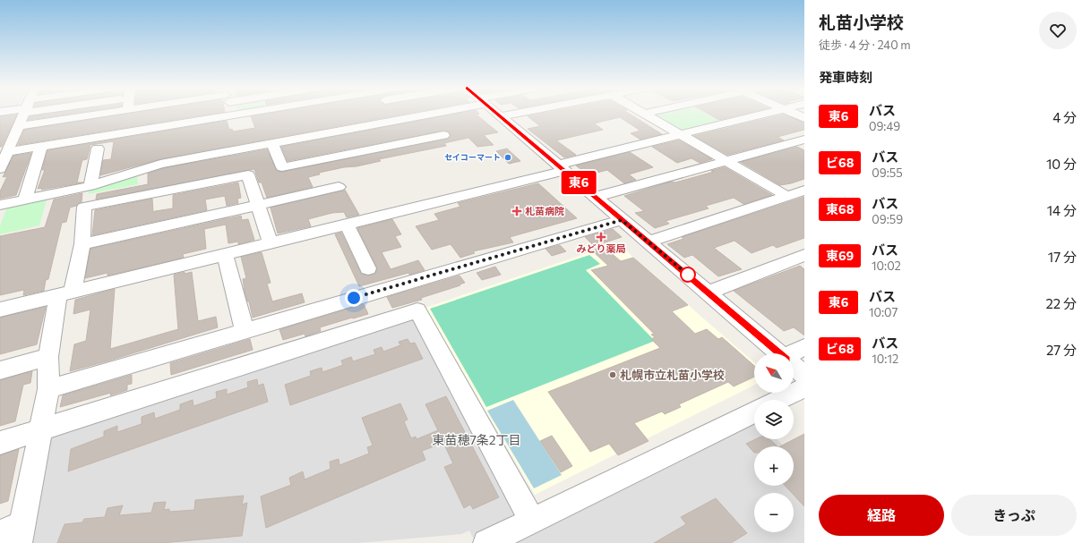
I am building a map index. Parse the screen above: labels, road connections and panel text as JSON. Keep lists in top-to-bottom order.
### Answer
{
  "districts": ["東苗穂7条2丁目"],
  "places": {
    "other": ["セイコーマート", "札幌市立札苗小学校"],
    "health": ["札苗病院", "みどり薬局"]
  },
  "lines": ["bus line 東6"],
  "north": "top left",
  "page": {
    "on_map": "東6",
    "heading": [
      ["札苗小学校", "徒歩 · 4 分 · 240 m"],
      "発車時刻"
    ],
    "list": [
      {
        "mark": "東6",
        "name": "バス",
        "note": "09:49",
        "value": "4 分"
      },
      {
        "mark": "ビ68",
        "name": "バス",
        "note": "09:55",
        "value": "10 分"
      },
      {
        "mark": "東68",
        "name": "バス",
        "note": "09:59",
        "value": "14 分"
      },
      {
        "mark": "東69",
        "name": "バス",
        "note": "10:02",
        "value": "17 分"
      },
      {
        "mark": "東6",
        "name": "バス",
        "note": "10:07",
        "value": "22 分"
      },
      {
        "mark": "ビ68",
        "name": "バス",
        "note": "10:12",
        "value": "27 分"
      }
    ],
    "map_buttons": ["+", "−"],
    "buttons": ["経路", "きっぷ"]
  }
}
